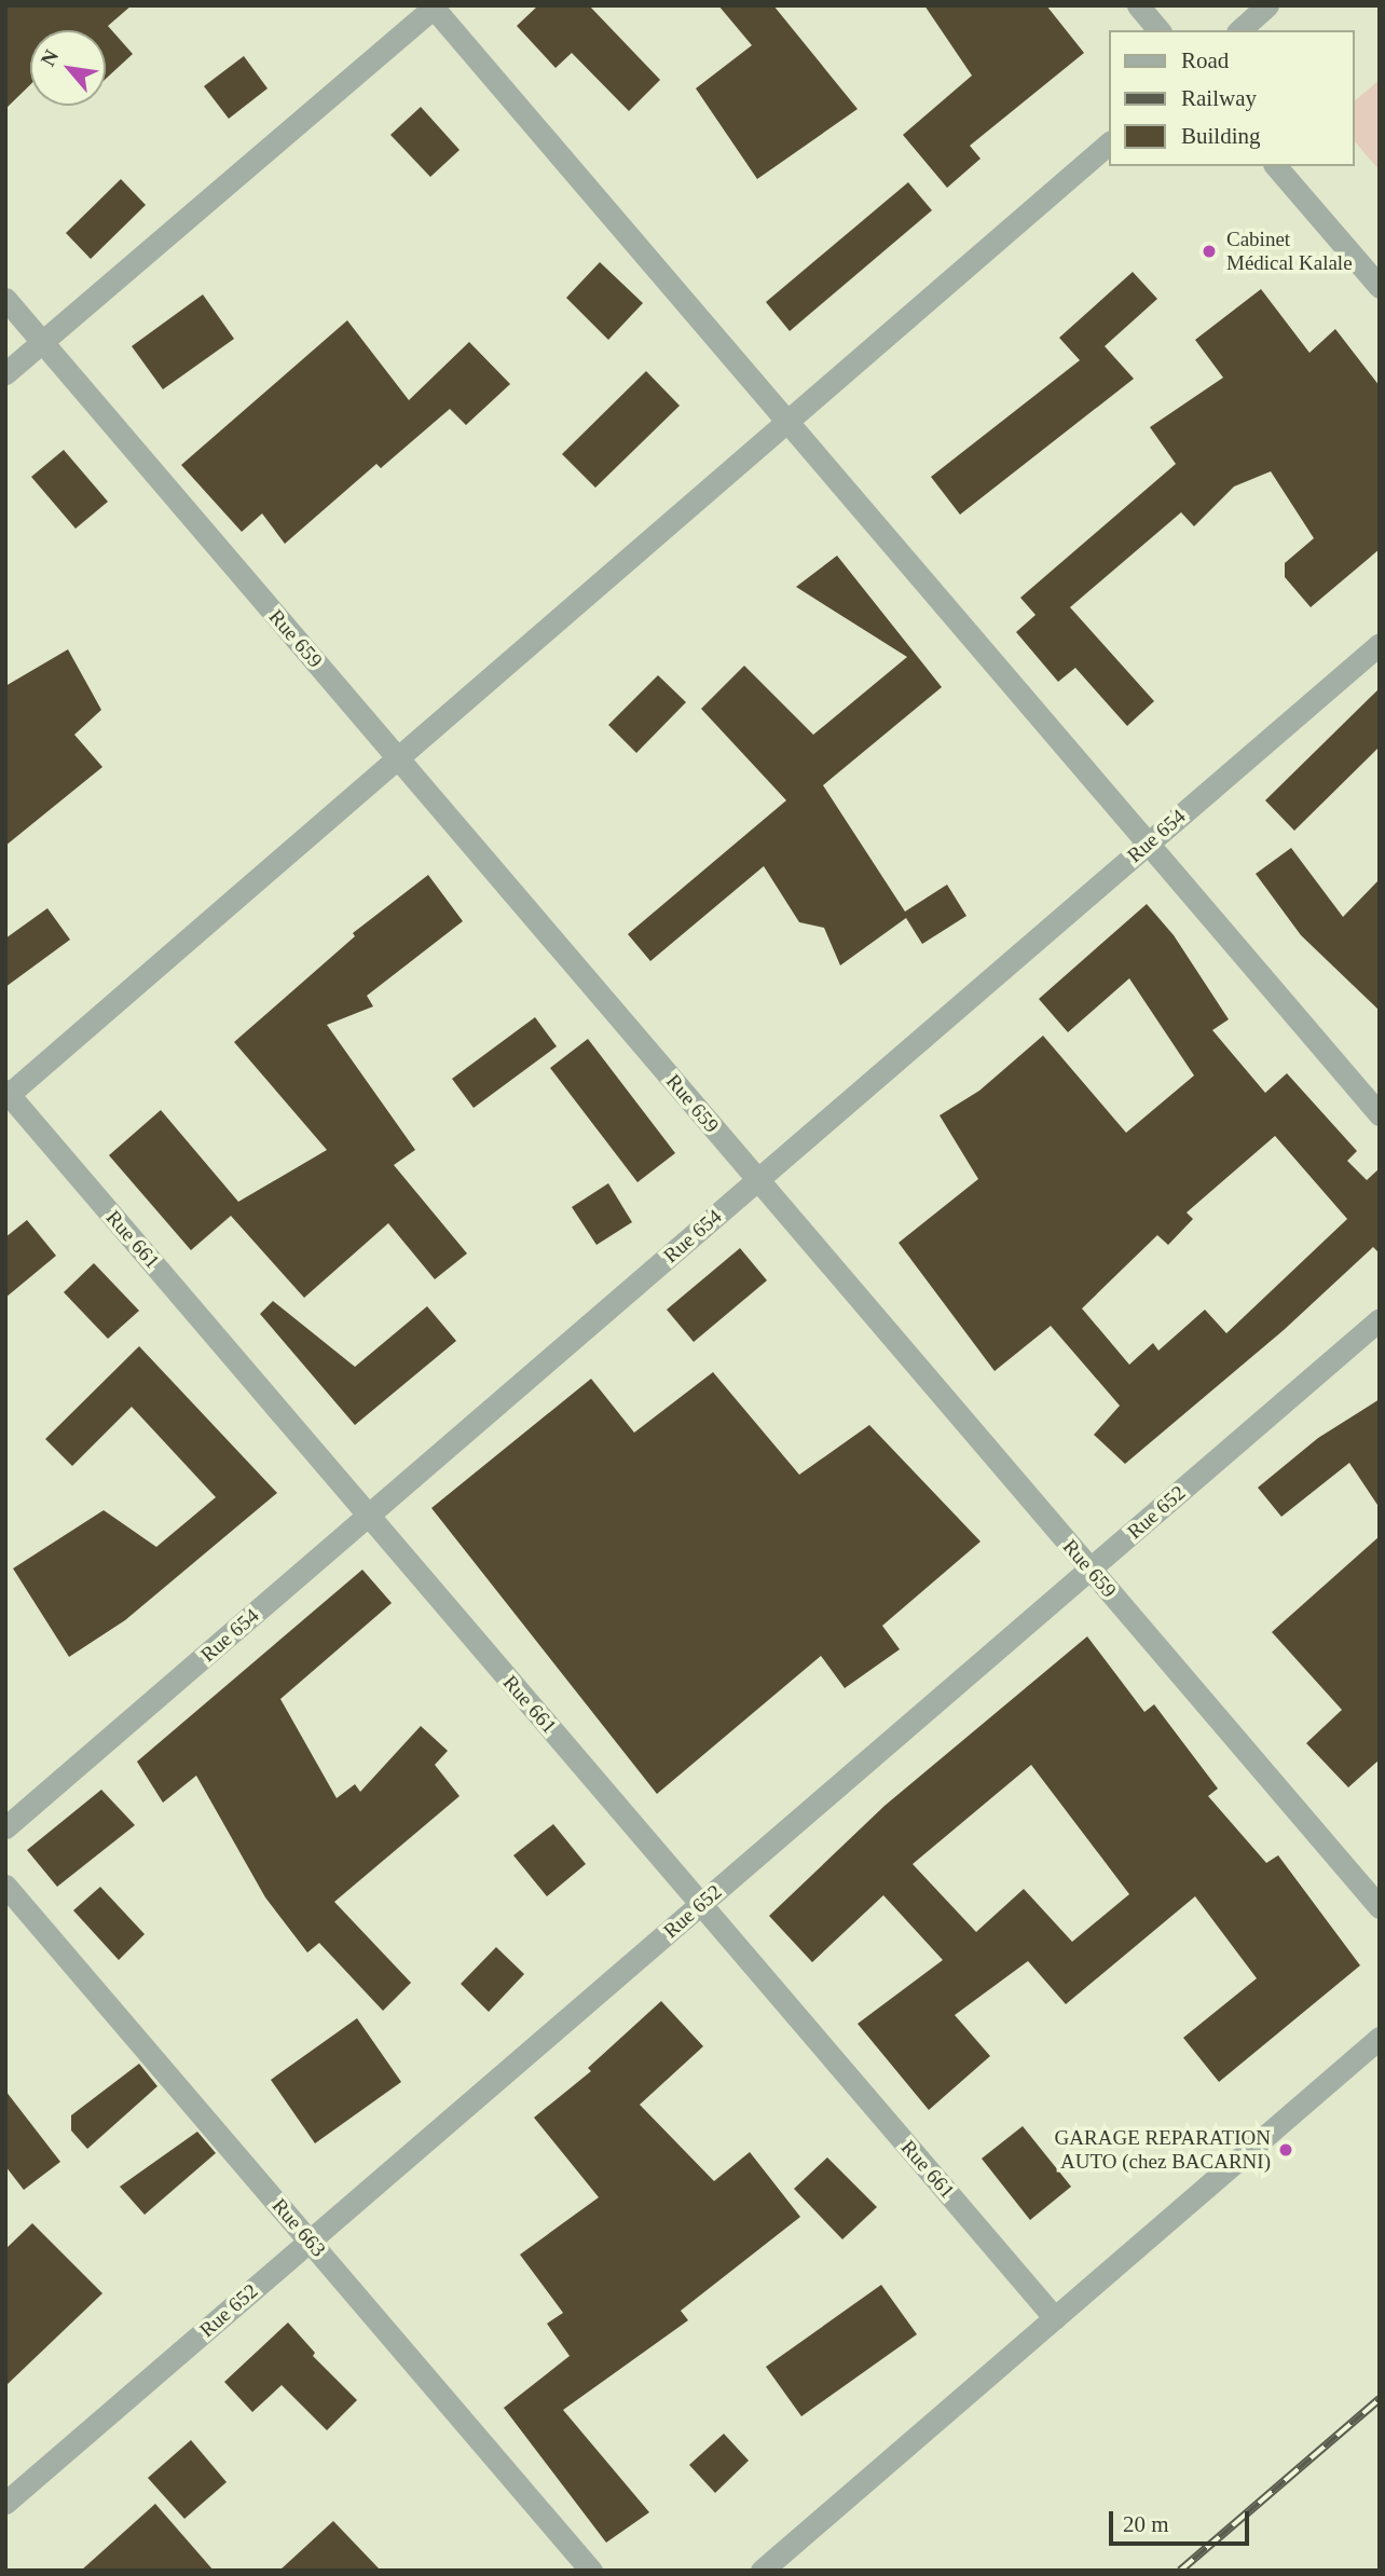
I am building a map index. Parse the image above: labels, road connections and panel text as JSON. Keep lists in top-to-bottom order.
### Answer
{
  "streets": {
    "street": [
      "Rue 659",
      "Rue 654",
      "Rue 661",
      "Rue 652",
      "Rue 663"
    ]
  },
  "crossings": [
    ["Rue 659", "Rue 654"],
    ["Rue 659", "Rue 652"],
    ["Rue 654", "Rue 661"],
    ["Rue 661", "Rue 652"],
    ["Rue 652", "Rue 663"]
  ],
  "places": ["Cabinet Médical Kalale", "GARAGE REPARATION AUTO (chez BACARNI)"],
  "legend": ["Road", "Railway", "Building"],
  "scale_bar": "20 m",
  "north": "top left"
}
